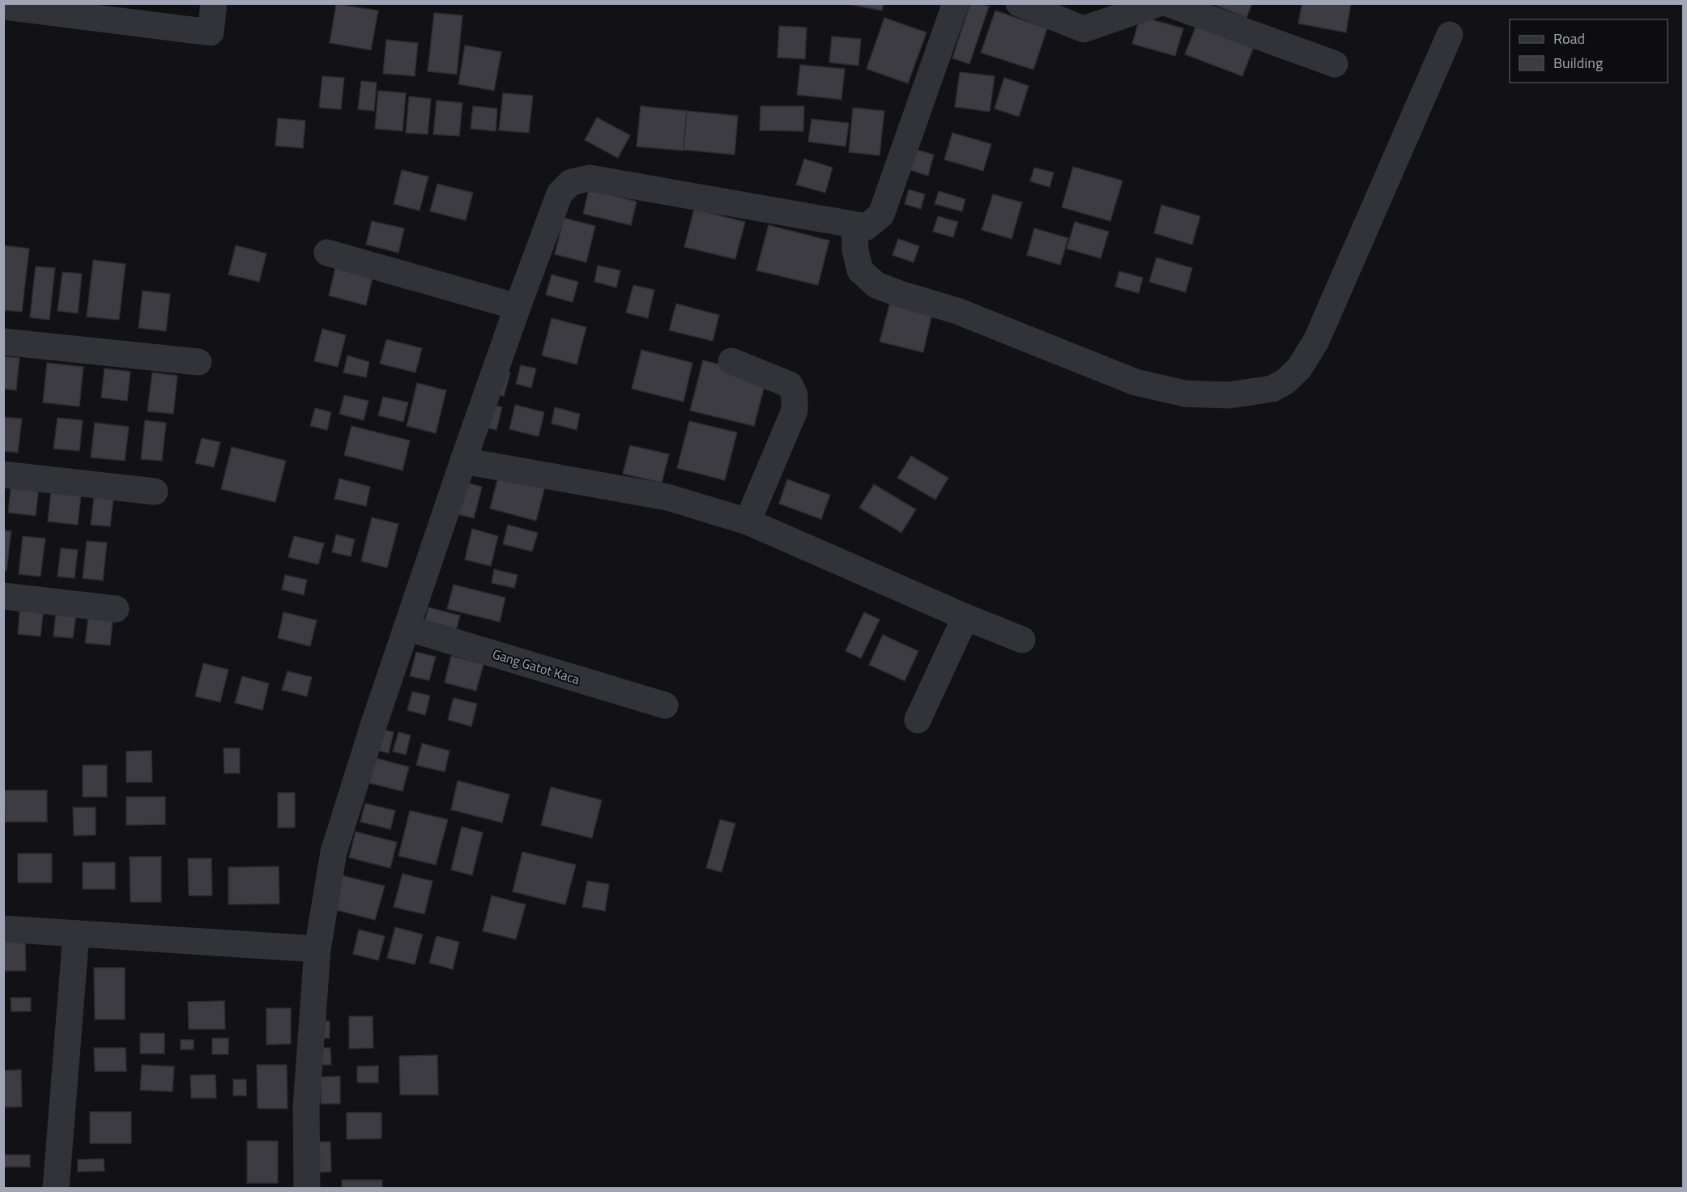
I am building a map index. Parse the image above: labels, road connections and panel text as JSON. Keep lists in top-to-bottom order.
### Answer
{
  "streets": {
    "street": ["Gang Gatot Kaca"]
  },
  "legend": ["Road", "Building"]
}
